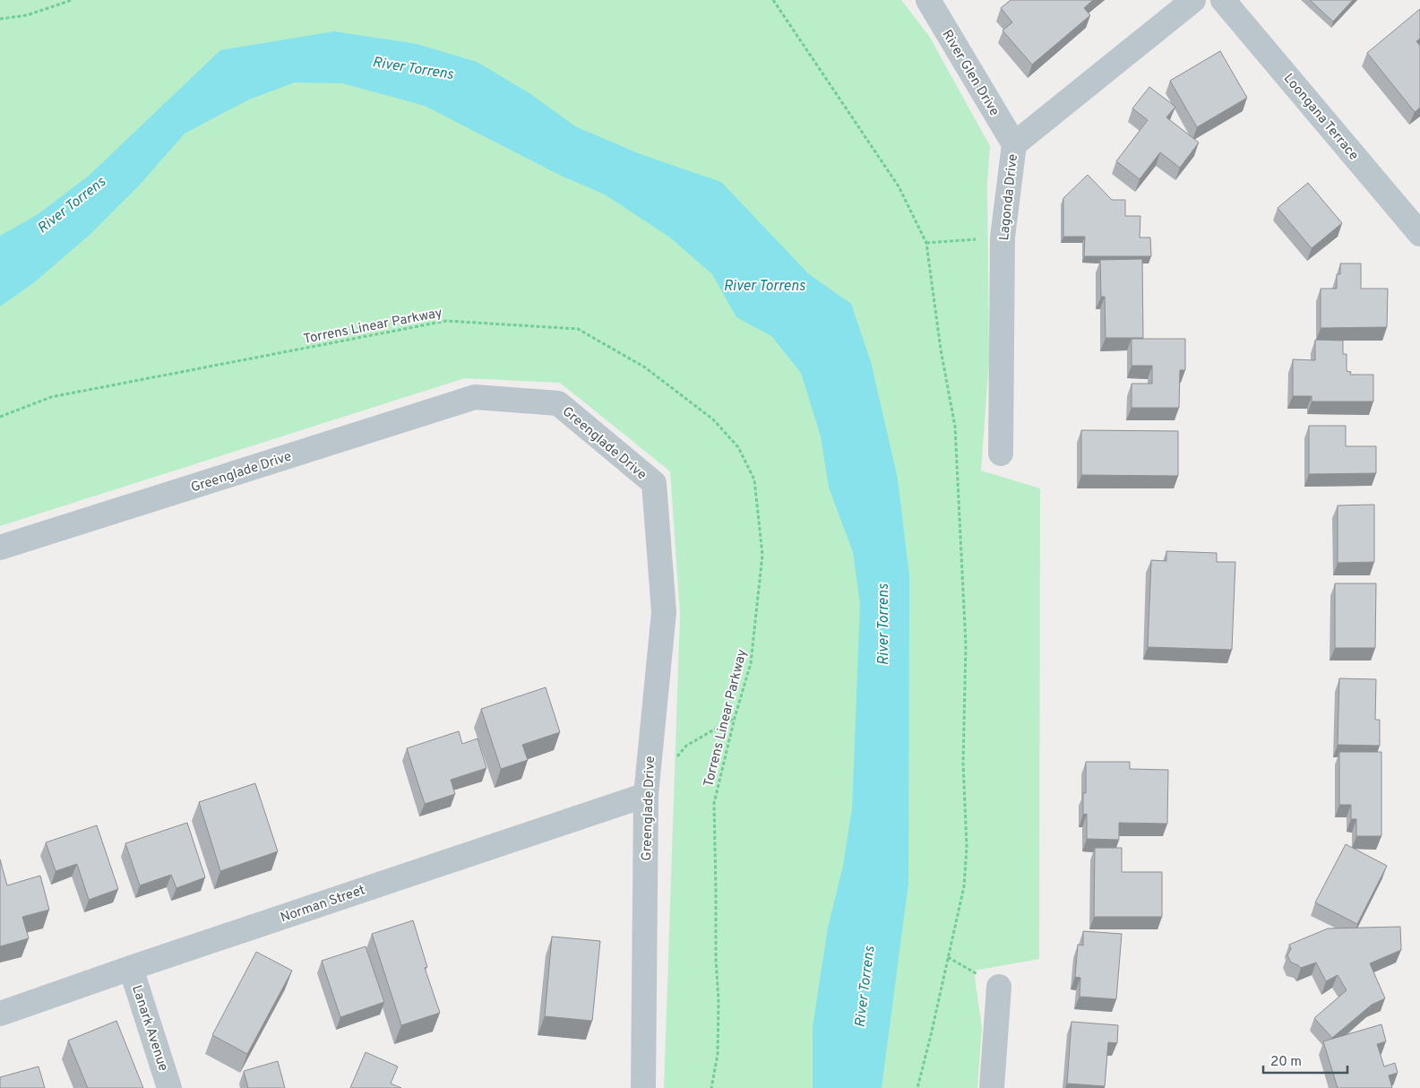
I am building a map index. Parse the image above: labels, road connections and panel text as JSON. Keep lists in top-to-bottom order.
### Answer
{
  "streets": {
    "street": [
      "River Glen Drive",
      "Loongana Terrace",
      "Lagonda Drive",
      "Greenglade Drive",
      "Norman Street",
      "Lanark Avenue"
    ],
    "path": ["Torrens Linear Parkway"]
  },
  "crossings": [
    ["River Glen Drive", "Lagonda Drive"],
    ["Greenglade Drive", "Norman Street"],
    ["Norman Street", "Lanark Avenue"]
  ],
  "water": ["River Torrens"],
  "scale_bar": "20 m"
}
